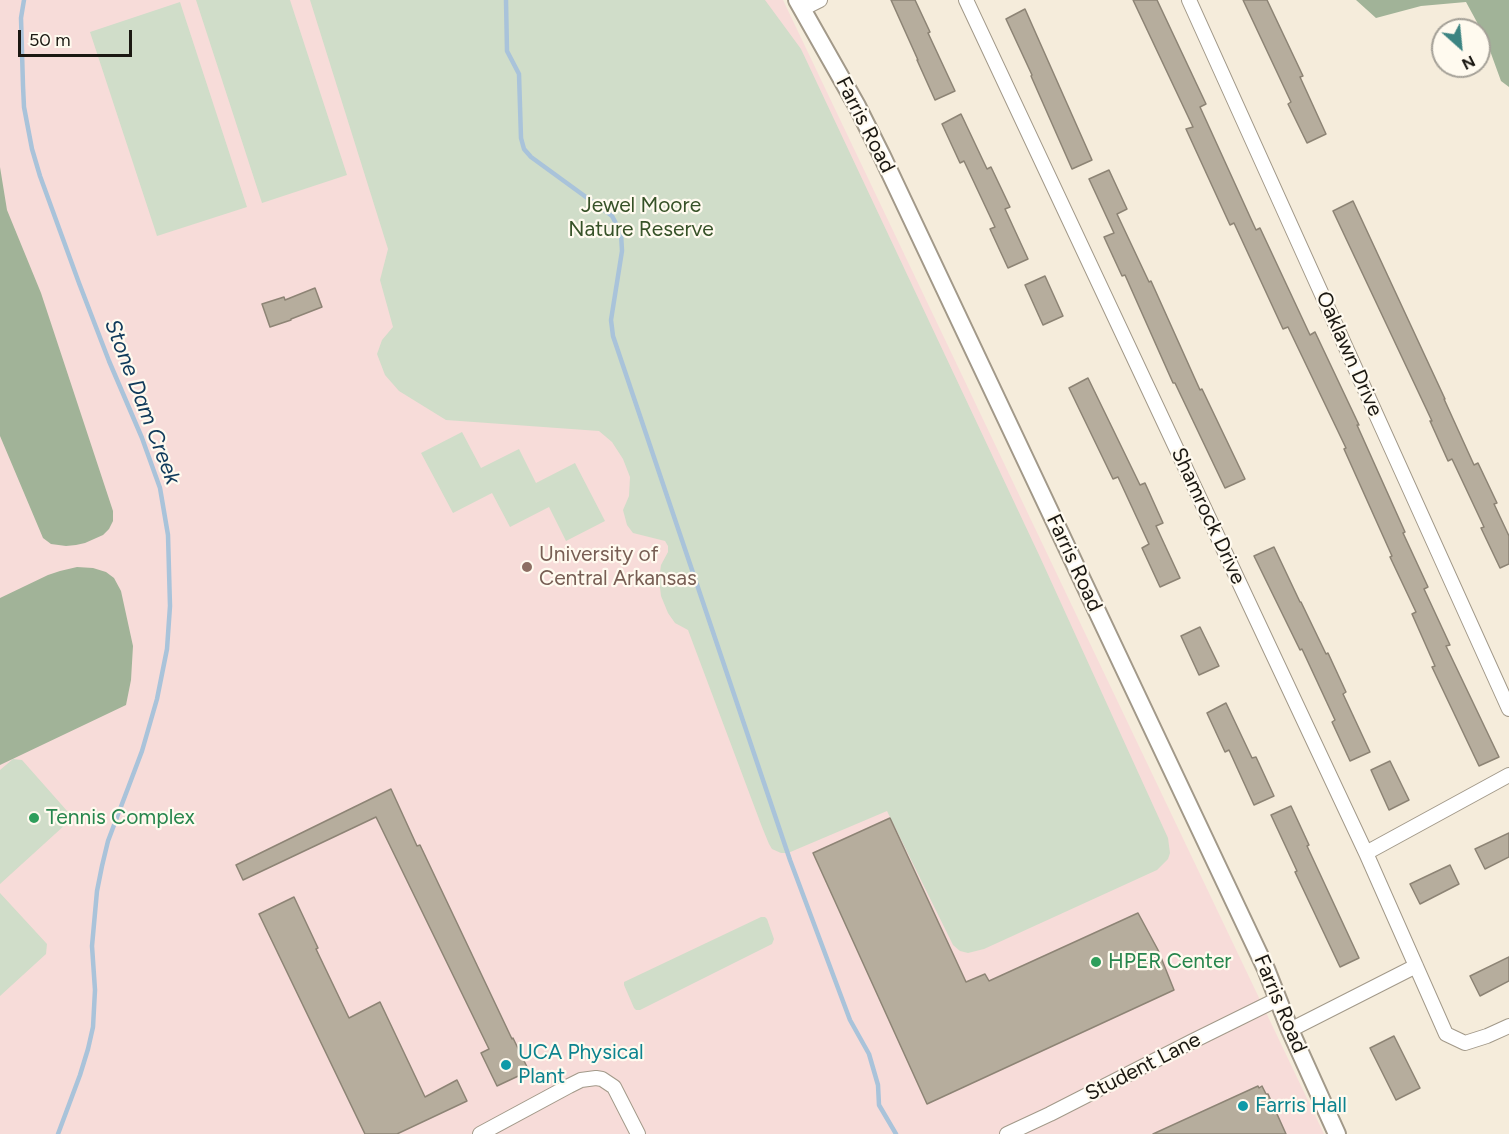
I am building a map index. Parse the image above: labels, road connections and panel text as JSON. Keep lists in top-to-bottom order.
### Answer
{
  "streets": {
    "street": [
      "Farris Road",
      "Oaklawn Drive",
      "Shamrock Drive",
      "Student Lane"
    ]
  },
  "crossings": [
    ["Farris Road", "Student Lane"]
  ],
  "water": ["Stone Dam Creek"],
  "parks": ["Jewel Moore Nature Reserve"],
  "places": [
    "University of Central Arkansas",
    "Tennis Complex",
    "HPER Center",
    "UCA Physical Plant",
    "Farris Hall"
  ],
  "scale_bar": "50 m",
  "north": "bottom right"
}
